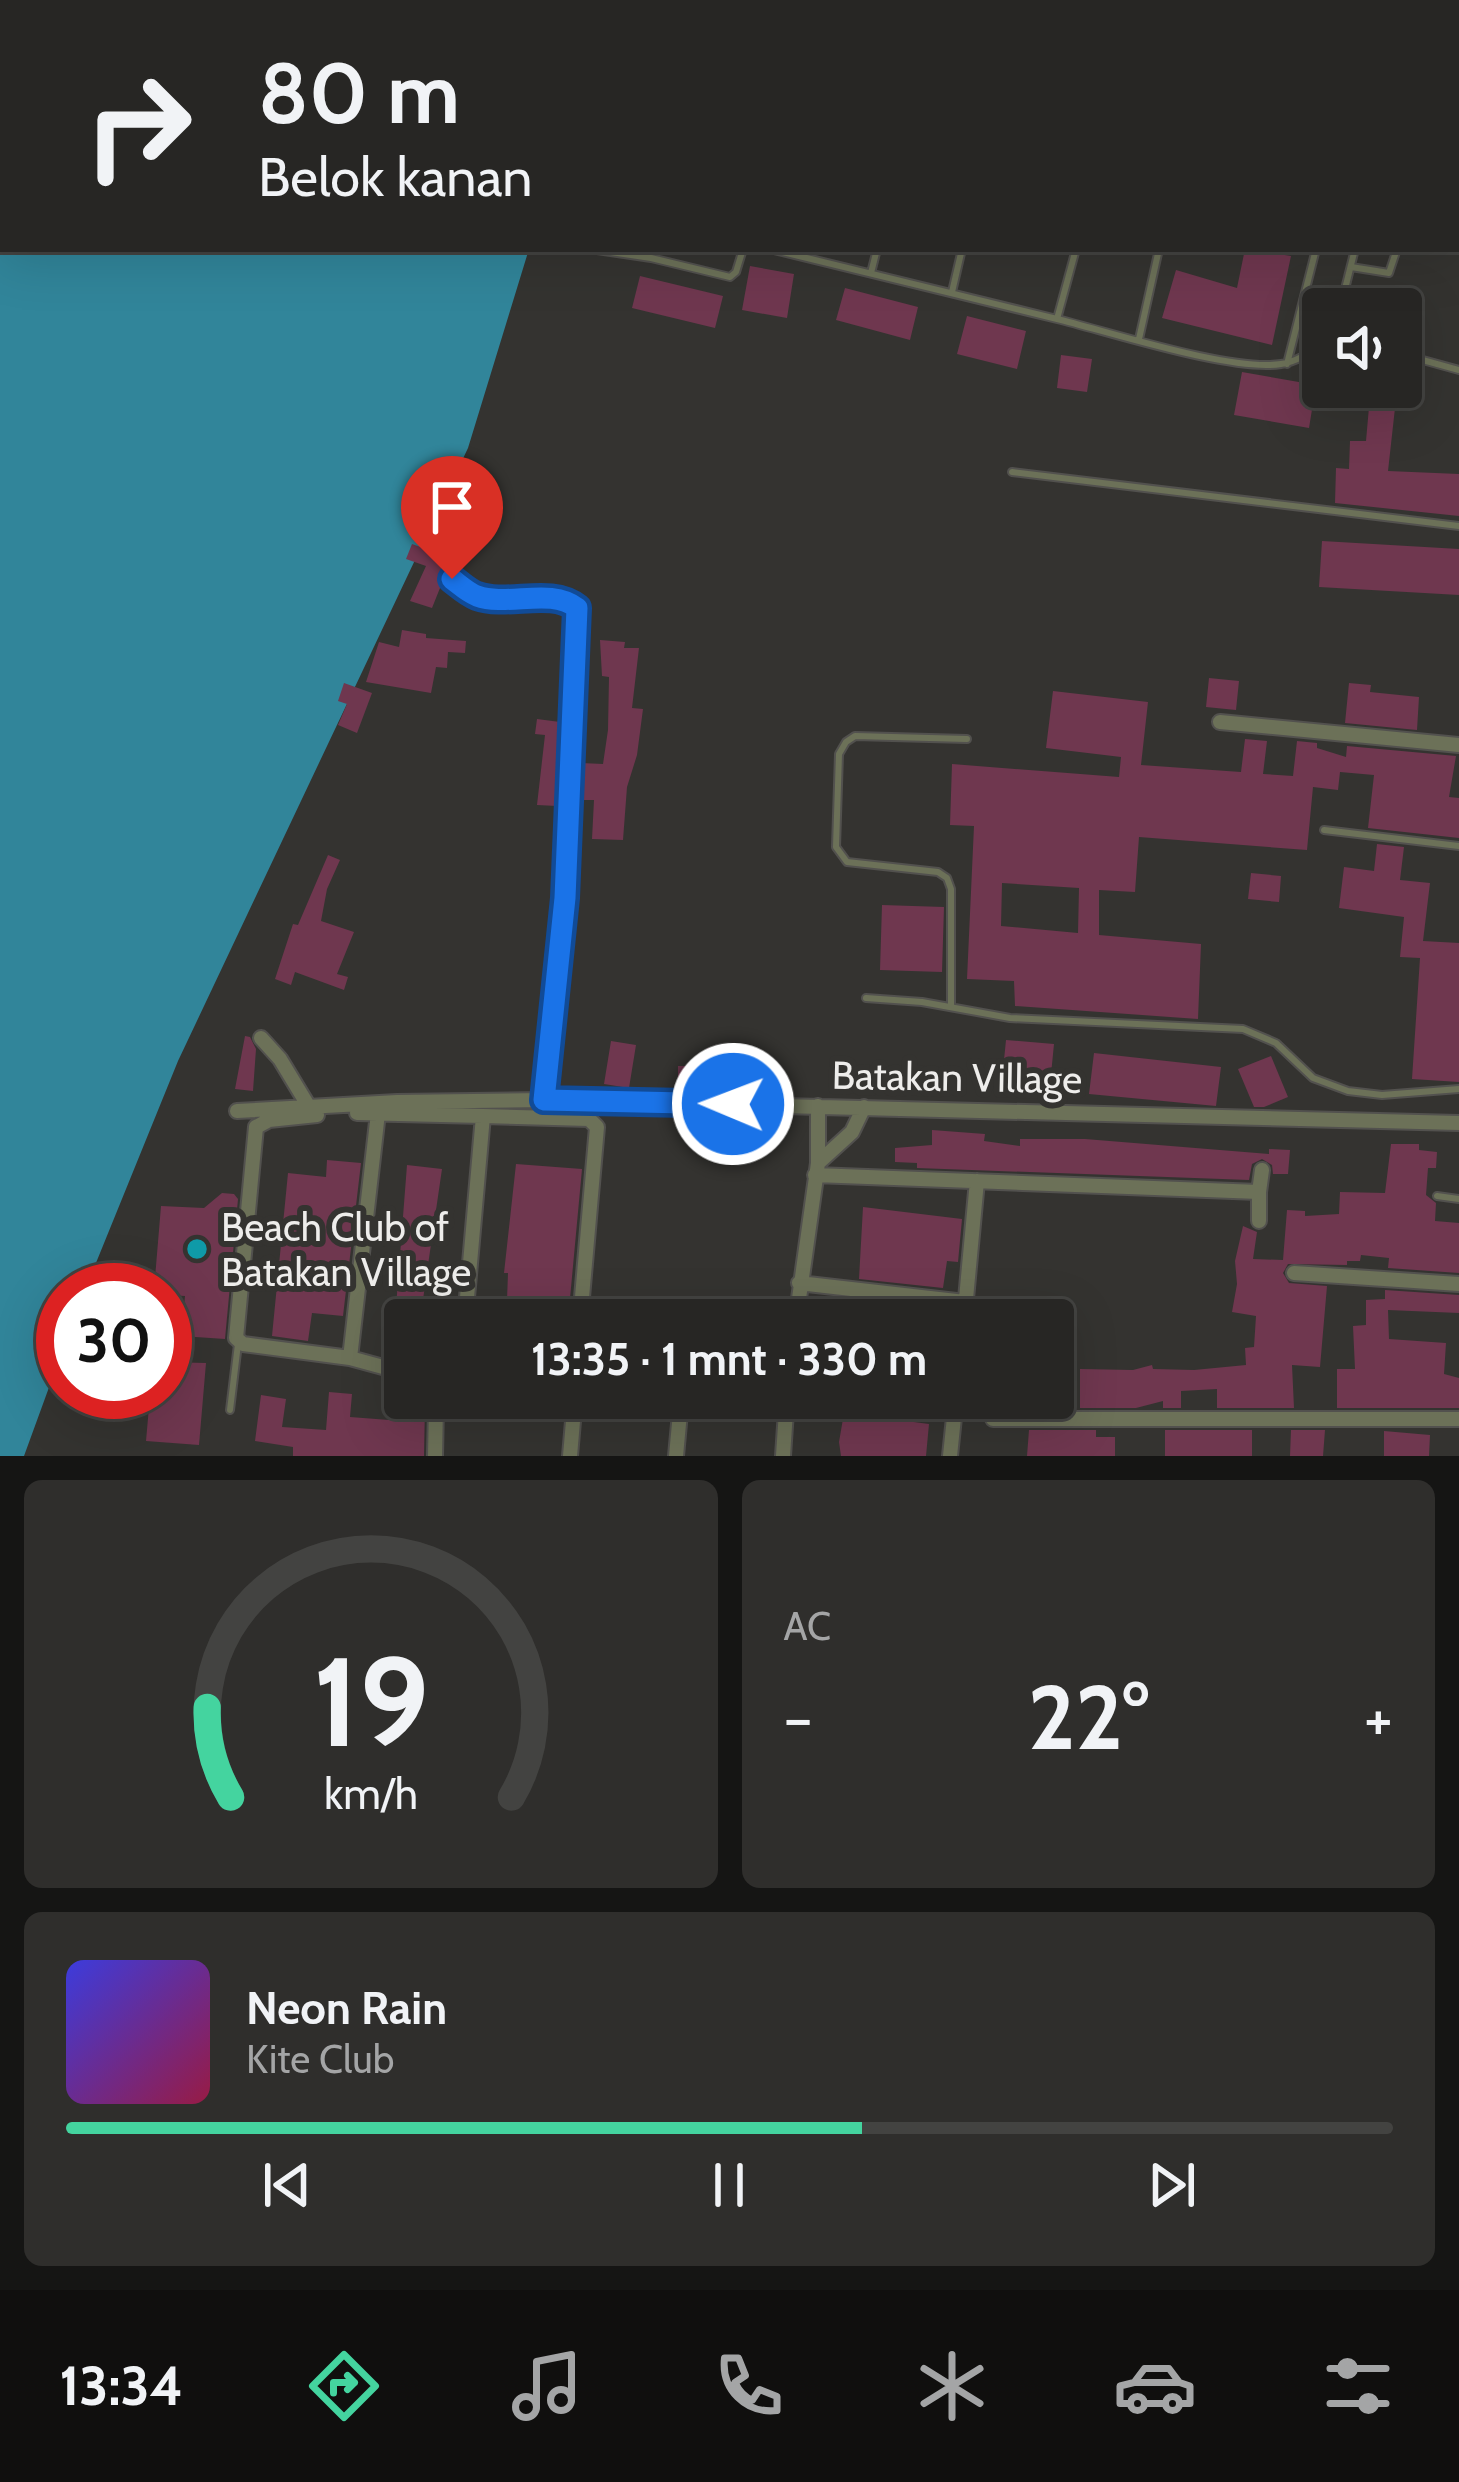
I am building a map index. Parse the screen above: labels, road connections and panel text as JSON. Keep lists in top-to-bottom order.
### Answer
{
  "streets": {
    "street": ["Batakan Village"]
  },
  "places": ["Beach Club of Batakan Village"],
  "page": {
    "turn": ["80 m", "Belok kanan"],
    "limit": "30",
    "trip": "13:35 · 1 mnt · 330 m",
    "tile": "AC",
    "heat": ["−", "22°", "+"],
    "song": ["Neon Rain", "Kite Club"],
    "tabs": "13:34",
    "gauge": ["19", "km/h"]
  }
}
